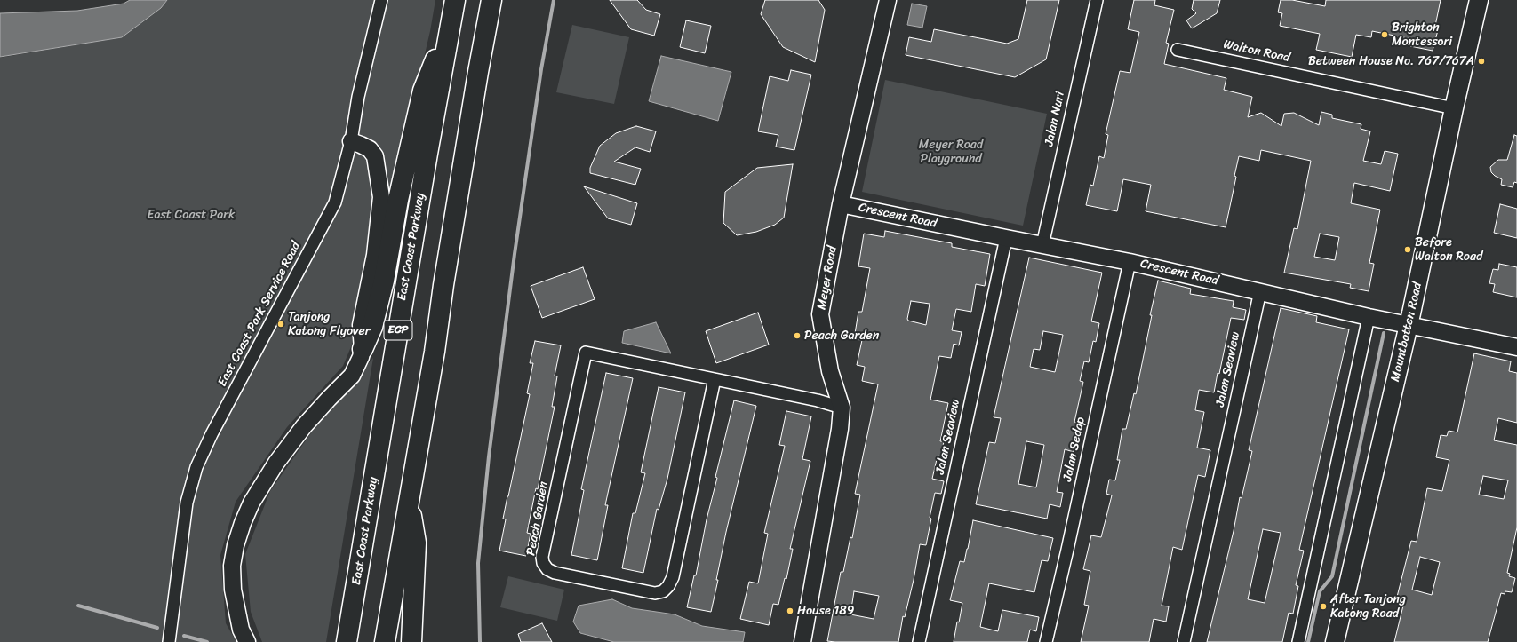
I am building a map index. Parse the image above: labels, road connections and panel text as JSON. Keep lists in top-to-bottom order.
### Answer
{
  "streets": {
    "highway": ["East Coast Parkway", "ECP"],
    "main road": ["Mountbatten Road"],
    "street": [
      "Walton Road",
      "Jalan Nuri",
      "Crescent Road",
      "Meyer Road",
      "East Coast Park Service Road",
      "Jalan Seaview",
      "Jalan Sedap",
      "Peach Garden"
    ]
  },
  "crossings": [
    ["Walton Road", "Mountbatten Road"],
    ["Jalan Nuri", "Crescent Road"],
    ["Crescent Road", "Meyer Road"],
    ["Crescent Road", "Mountbatten Road"],
    ["Crescent Road", "Jalan Seaview"],
    ["Crescent Road", "Jalan Sedap"],
    ["Meyer Road", "Peach Garden"]
  ],
  "parks": ["Meyer Road Playground", "East Coast Park"],
  "places": [
    "Brighton Montessori",
    "Between House No. 767/767A",
    "Before Walton Road",
    "Tanjong Katong Flyover",
    "Peach Garden",
    "After Tanjong Katong Road",
    "House 189"
  ]
}
